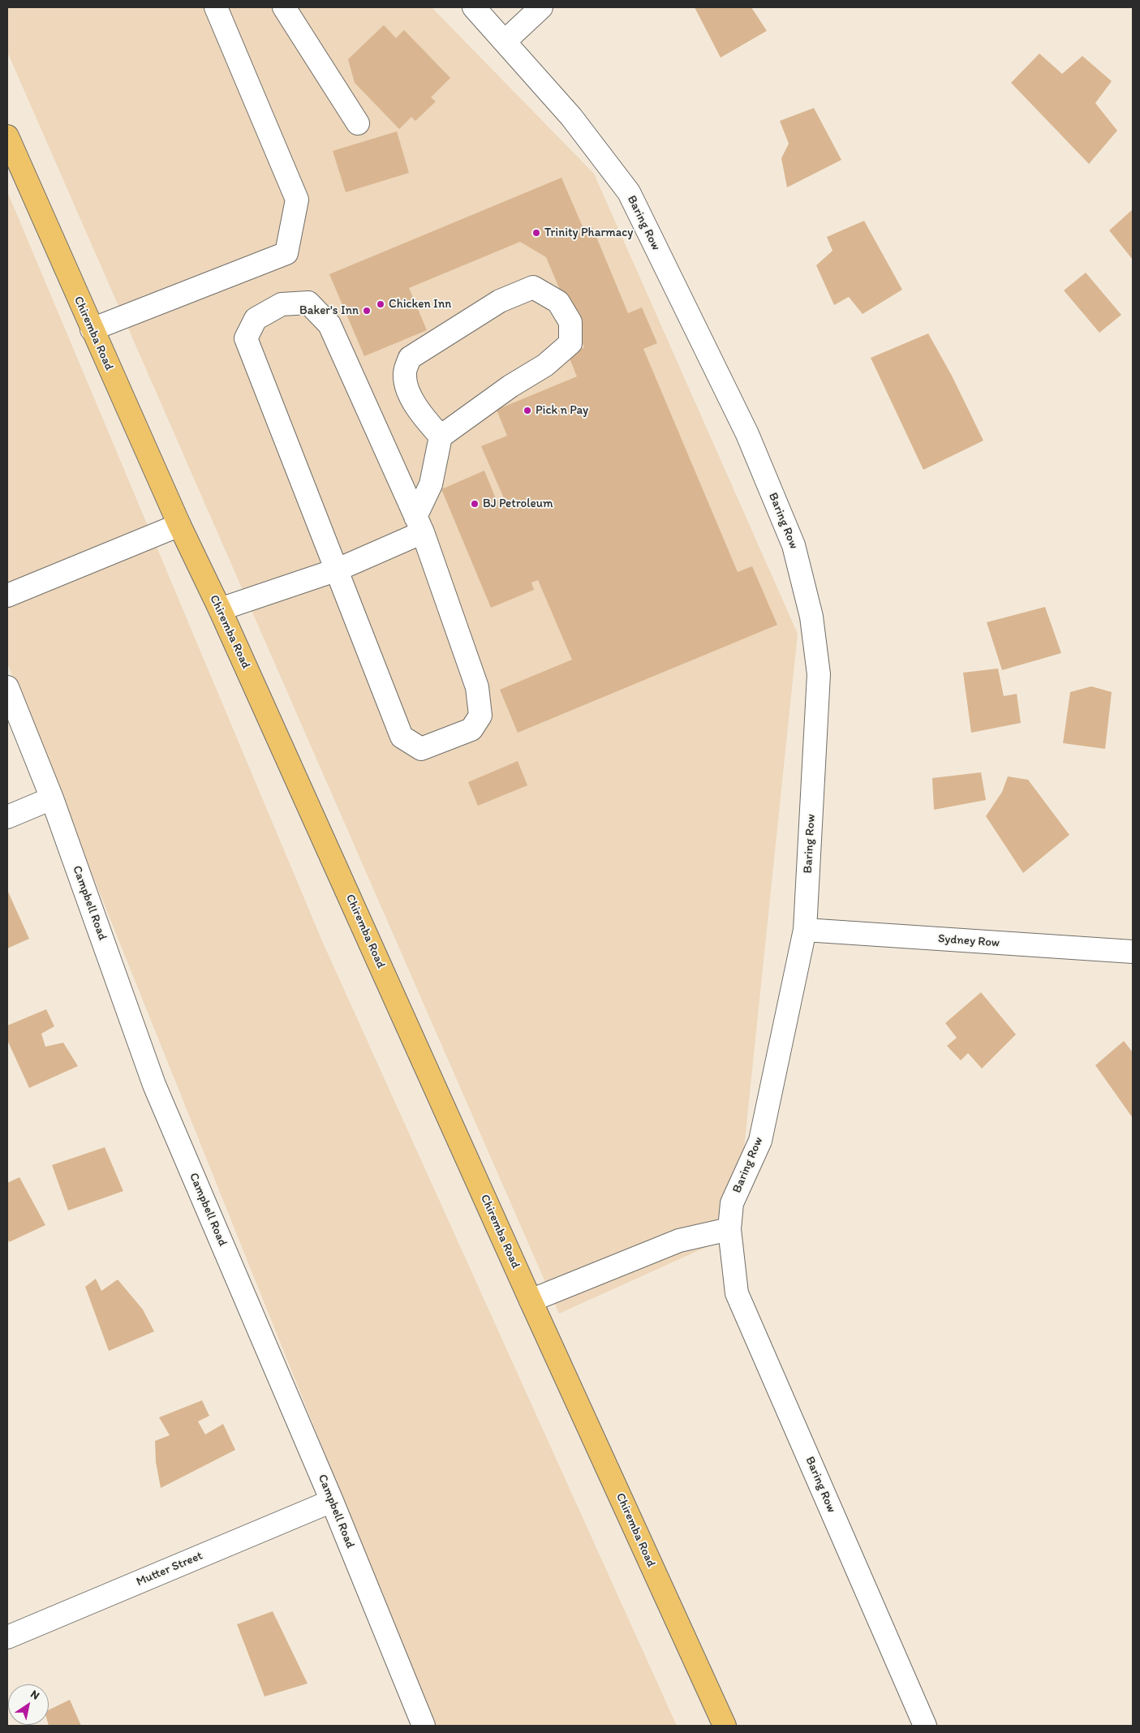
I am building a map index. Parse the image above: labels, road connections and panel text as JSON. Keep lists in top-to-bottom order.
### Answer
{
  "streets": {
    "main road": ["Chiremba Road"],
    "street": [
      "Baring Row",
      "Campbell Road",
      "Sydney Row",
      "Mutter Street"
    ]
  },
  "crossings": [
    ["Baring Row", "Sydney Row"],
    ["Campbell Road", "Mutter Street"]
  ],
  "places": [
    "Trinity Pharmacy",
    "Chicken Inn",
    "Baker's Inn",
    "Pick n Pay",
    "BJ Petroleum"
  ],
  "north": "top right"
}
